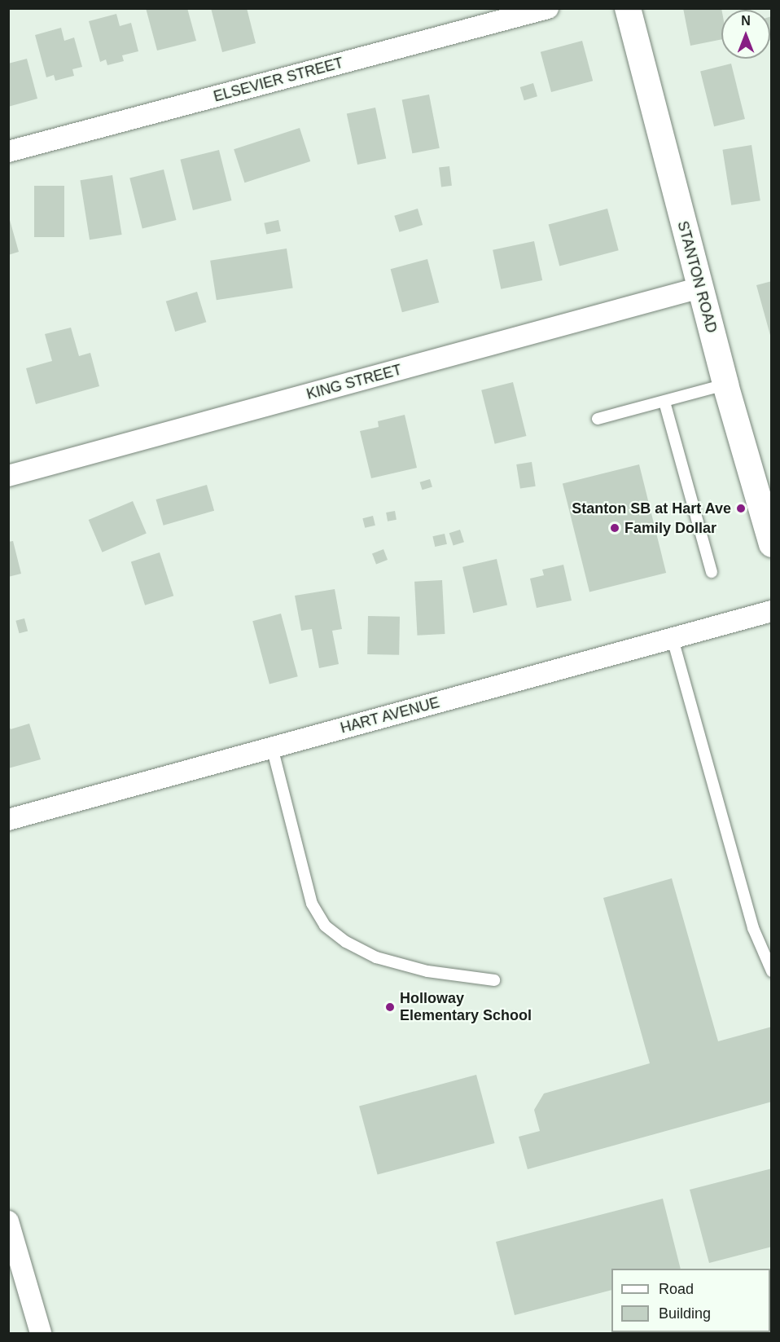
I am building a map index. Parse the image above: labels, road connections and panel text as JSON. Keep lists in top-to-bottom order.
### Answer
{
  "streets": {
    "street": [
      "ELSEVIER STREET",
      "STANTON ROAD",
      "KING STREET",
      "HART AVENUE"
    ]
  },
  "crossings": [
    ["STANTON ROAD", "KING STREET"]
  ],
  "places": ["Stanton SB at Hart Ave", "Family Dollar", "Holloway Elementary School"],
  "legend": ["Road", "Building"],
  "north": "top"
}
